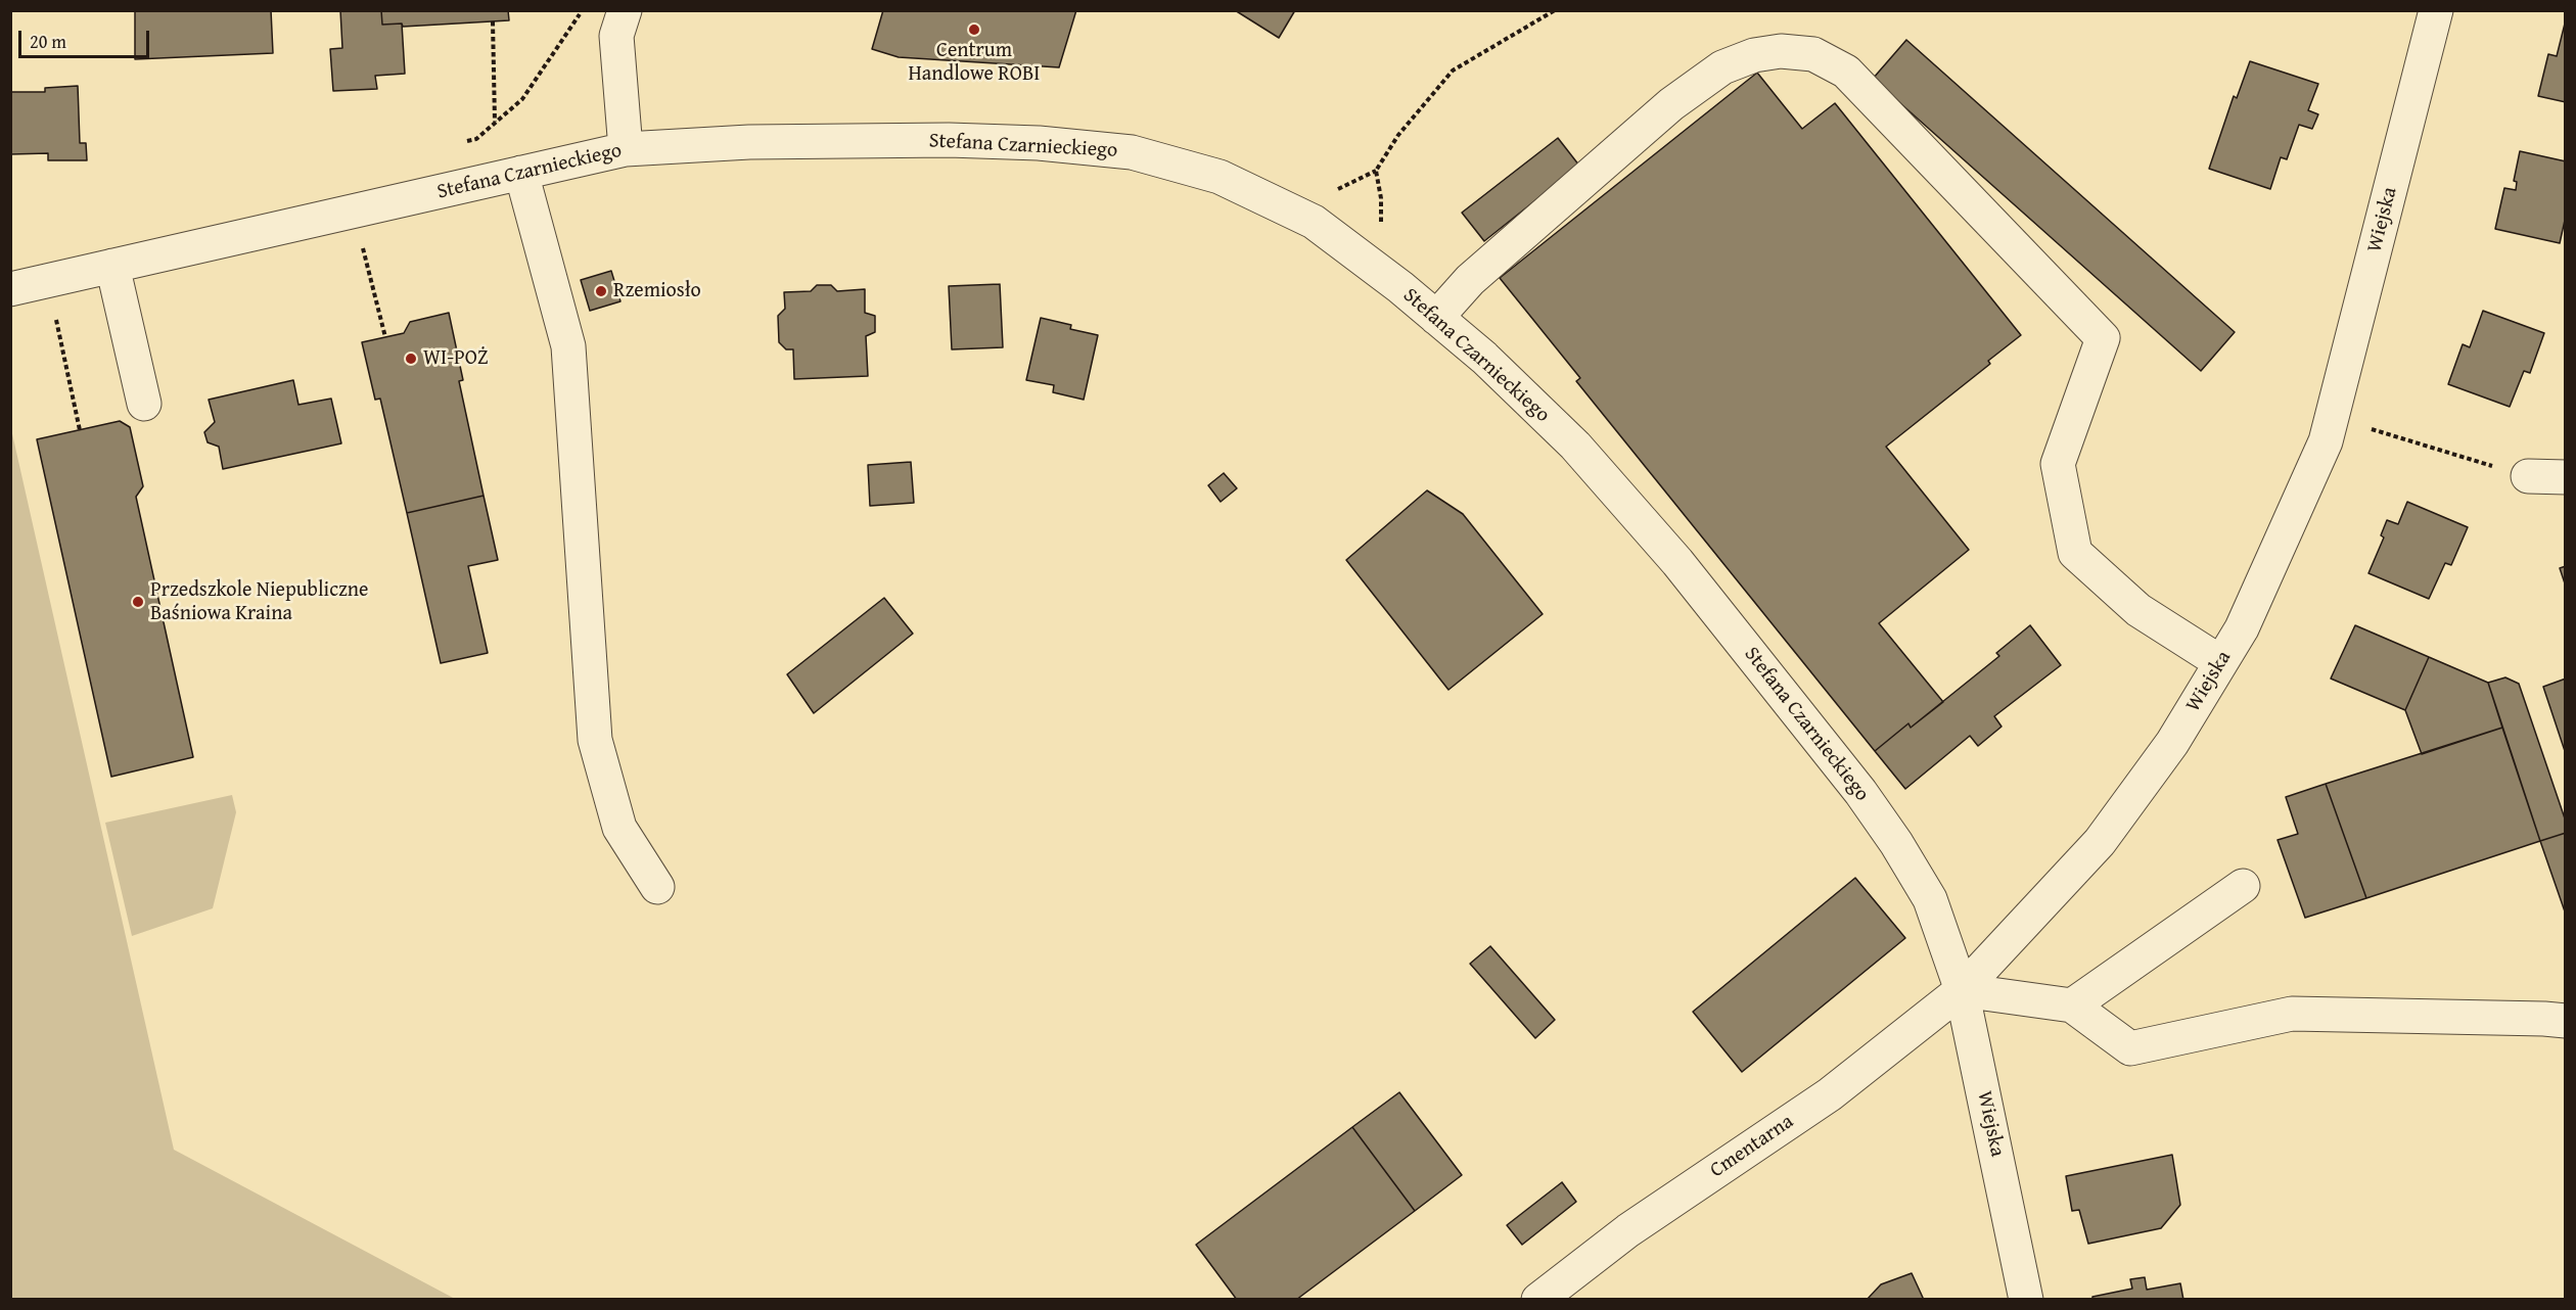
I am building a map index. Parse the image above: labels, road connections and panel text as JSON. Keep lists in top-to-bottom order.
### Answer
{
  "streets": {
    "street": ["Stefana Czarnieckiego", "Wiejska", "Cmentarna"]
  },
  "crossings": [
    ["Stefana Czarnieckiego", "Wiejska"],
    ["Stefana Czarnieckiego", "Cmentarna"],
    ["Wiejska", "Cmentarna"]
  ],
  "places": [
    "Centrum Handlowe ROBI",
    "Rzemiosło",
    "WI-POŻ",
    "Przedszkole Niepubliczne Baśniowa Kraina"
  ],
  "scale_bar": "20 m"
}
